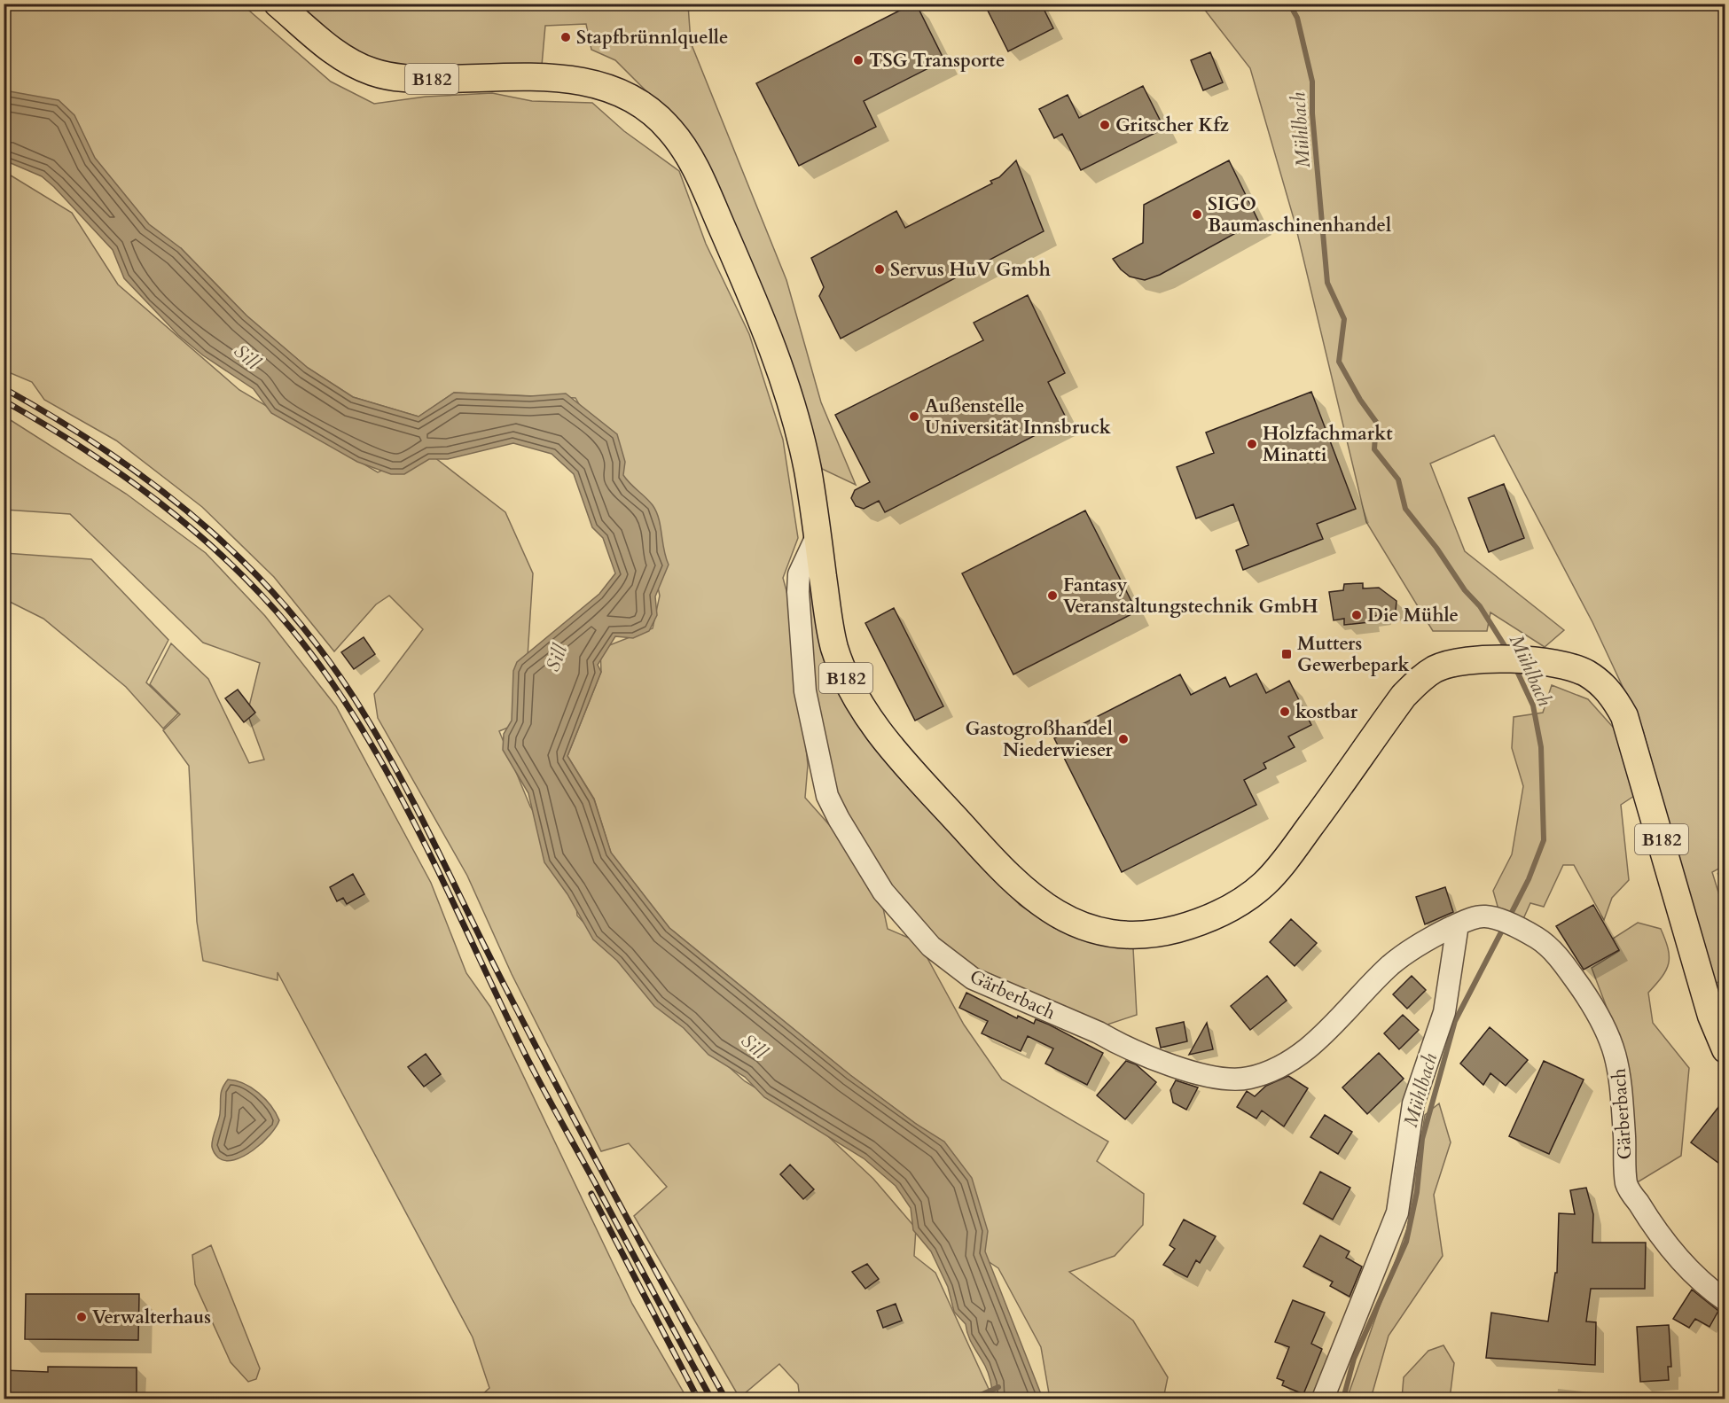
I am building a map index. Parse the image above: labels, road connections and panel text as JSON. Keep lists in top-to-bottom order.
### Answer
{
  "streets": {
    "main road": ["B182"],
    "street": ["Gärberbach"]
  },
  "crossings": [
    ["B182", "Gärberbach"]
  ],
  "water": ["Mühlbach", "Sill"],
  "places": {
    "other": [
      "Stapfbrünnlquelle",
      "TSG Transporte",
      "Gritscher Kfz",
      "SIGO Baumaschinenhandel",
      "Servus HuV Gmbh",
      "Außenstelle Universität Innsbruck",
      "Holzfachmarkt Minatti",
      "Fantasy Veranstaltungstechnik GmbH",
      "Die Mühle",
      "kostbar",
      "Gastogroßhandel Niederwieser",
      "Verwalterhaus"
    ],
    "transit": ["Mutters Gewerbepark"]
  }
}
